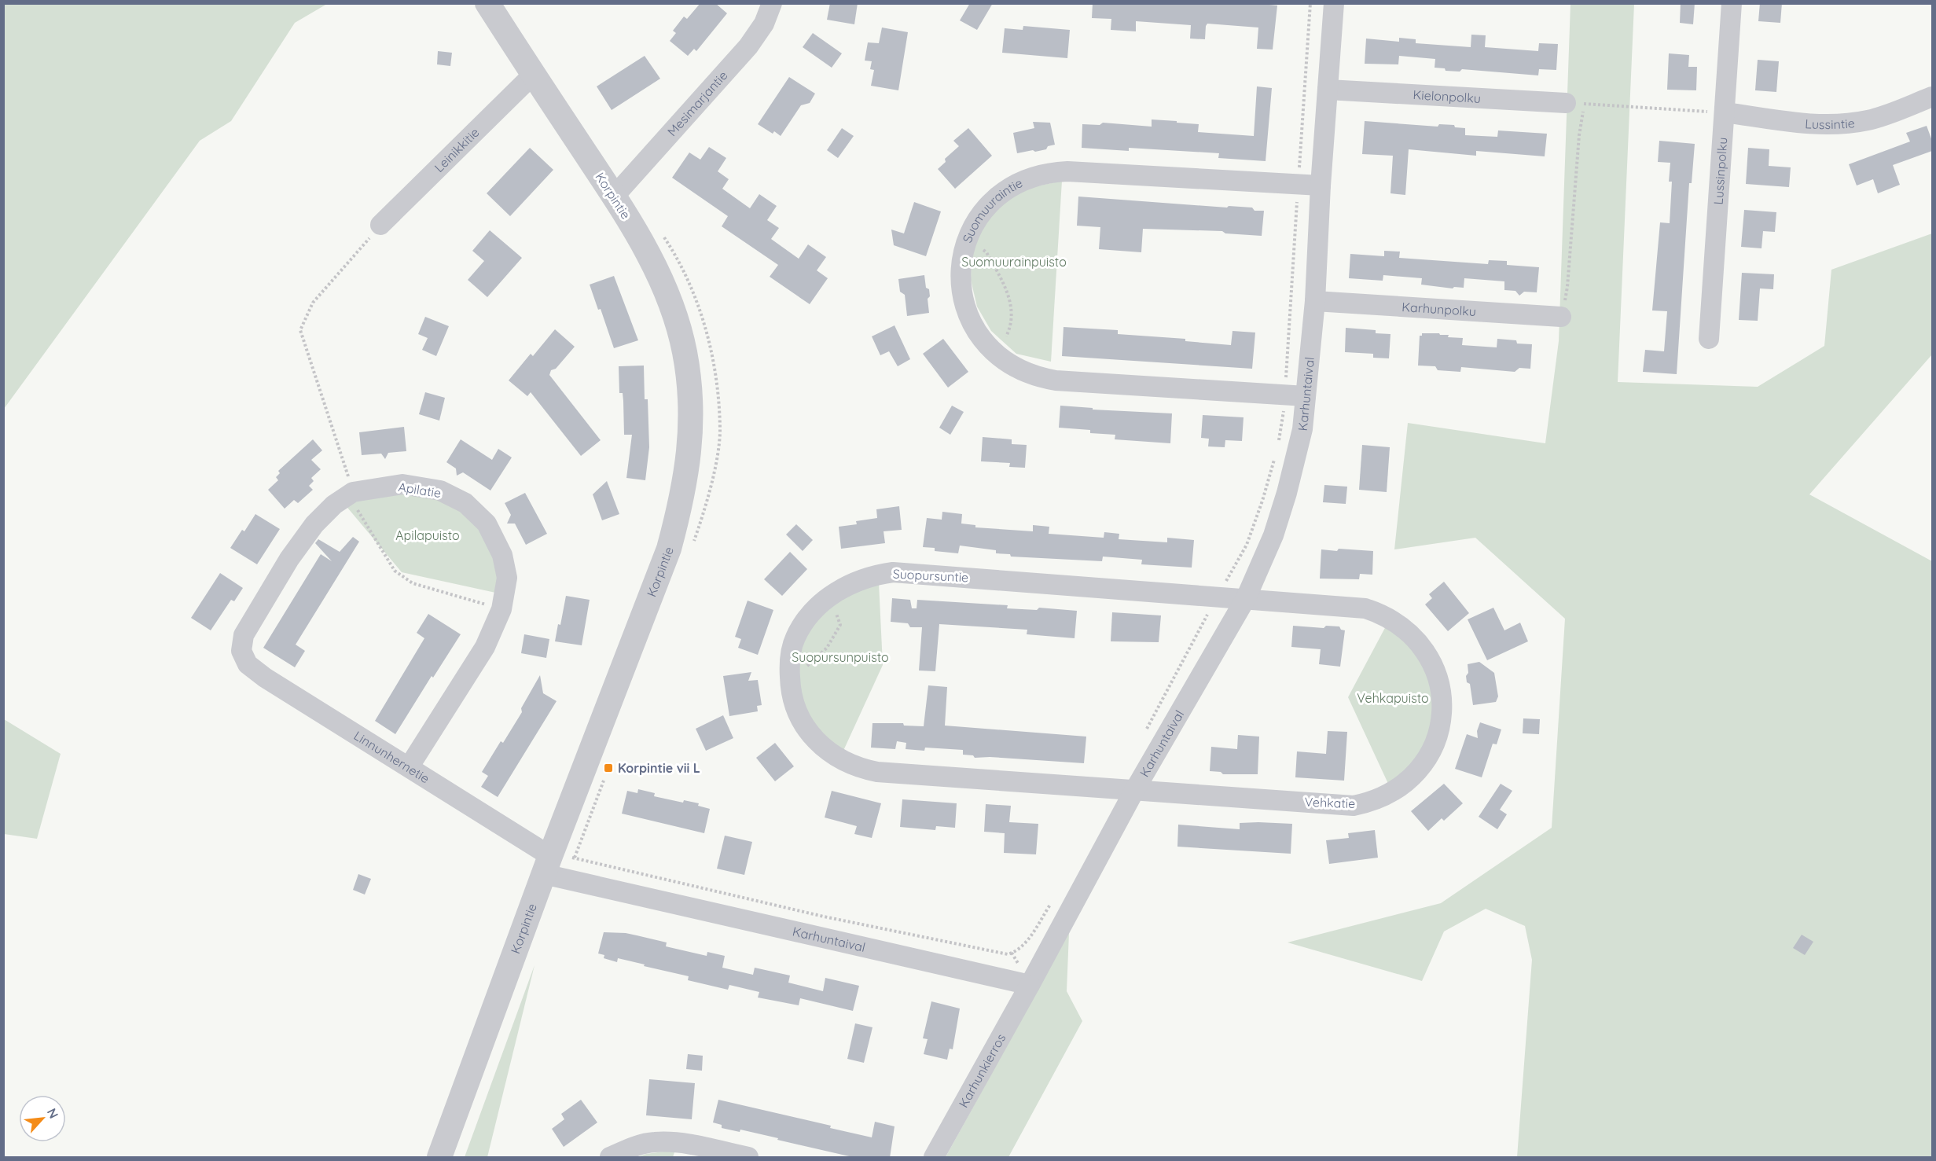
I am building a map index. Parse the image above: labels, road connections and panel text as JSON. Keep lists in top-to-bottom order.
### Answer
{
  "streets": {
    "street": [
      "Kielonpolku",
      "Mesimarjantie",
      "Lussintie",
      "Leinikkitie",
      "Lussinpolku",
      "Korpintie",
      "Suomuuraintie",
      "Karhunpolku",
      "Karhuntaival",
      "Apilatie",
      "Suopursuntie",
      "Linnunhernetie",
      "Vehkatie",
      "Karhunkierros"
    ]
  },
  "crossings": [
    ["Kielonpolku", "Karhuntaival"],
    ["Mesimarjantie", "Korpintie"],
    ["Lussintie", "Lussinpolku"],
    ["Leinikkitie", "Korpintie"],
    ["Korpintie", "Karhuntaival"],
    ["Korpintie", "Linnunhernetie"],
    ["Suomuuraintie", "Karhuntaival"],
    ["Karhunpolku", "Karhuntaival"],
    ["Karhuntaival", "Suopursuntie"],
    ["Karhuntaival", "Linnunhernetie"],
    ["Karhuntaival", "Vehkatie"],
    ["Karhuntaival", "Karhunkierros"],
    ["Apilatie", "Linnunhernetie"],
    ["Suopursuntie", "Vehkatie"]
  ],
  "parks": [
    "Suomuurainpuisto",
    "Apilapuisto",
    "Suopursunpuisto",
    "Vehkapuisto"
  ],
  "places": {
    "transit": ["Korpintie vii L"]
  },
  "north": "top right"
}
